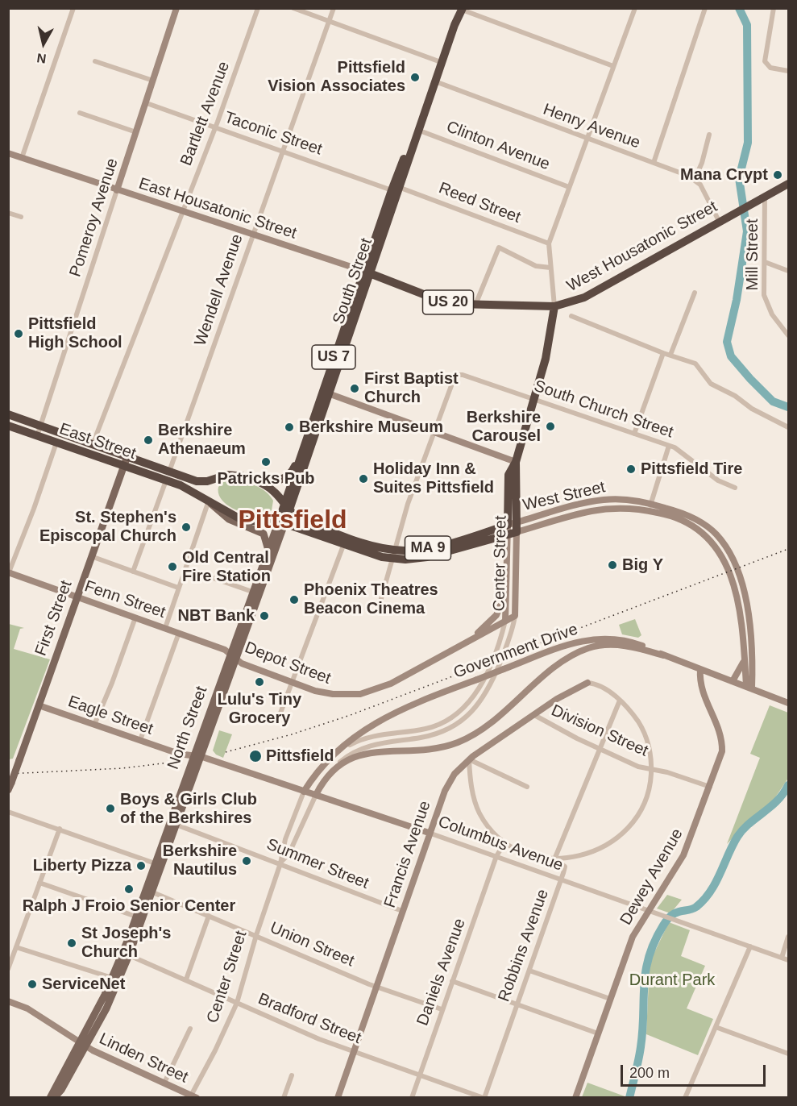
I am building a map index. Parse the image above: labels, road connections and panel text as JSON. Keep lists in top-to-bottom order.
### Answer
{
  "streets": {
    "highway": [
      "West Housatonic Street",
      "South Street",
      "US 20",
      "US 7",
      "East Street",
      "West Street",
      "MA 9",
      "Center Street",
      "North Street"
    ],
    "main road": ["First Street"],
    "street": [
      "Bartlett Avenue",
      "Henry Avenue",
      "Taconic Street",
      "Clinton Avenue",
      "Reed Street",
      "East Housatonic Street",
      "Pomeroy Avenue",
      "Mill Street",
      "Wendell Avenue",
      "South Church Street",
      "Fenn Street",
      "Government Drive",
      "Depot Street",
      "Eagle Street",
      "Division Street",
      "Columbus Avenue",
      "Francis Avenue",
      "Summer Street",
      "Dewey Avenue",
      "Union Street",
      "Robbins Avenue",
      "Daniels Avenue",
      "Bradford Street",
      "Linden Street"
    ]
  },
  "crossings": [
    ["Bartlett Avenue", "Taconic Street"],
    ["Bartlett Avenue", "East Housatonic Street"],
    ["Bartlett Avenue", "East Street"],
    ["Henry Avenue", "South Street"],
    ["Taconic Street", "Pomeroy Avenue"],
    ["Taconic Street", "South Street"],
    ["Taconic Street", "Wendell Avenue"],
    ["Clinton Avenue", "South Street"],
    ["Reed Street", "South Street"],
    ["East Housatonic Street", "Pomeroy Avenue"],
    ["East Housatonic Street", "West Housatonic Street"],
    ["East Housatonic Street", "South Street"],
    ["East Housatonic Street", "Wendell Avenue"],
    ["Pomeroy Avenue", "East Street"],
    ["West Housatonic Street", "Mill Street"],
    ["West Housatonic Street", "South Street"],
    ["West Housatonic Street", "Center Street"],
    ["South Street", "US 7"],
    ["South Street", "West Street"],
    ["South Street", "MA 9"],
    ["South Street", "North Street"],
    ["Wendell Avenue", "East Street"],
    ["US 7", "East Street"],
    ["US 7", "West Street"],
    ["US 7", "MA 9"],
    ["US 7", "North Street"],
    ["South Church Street", "Center Street"],
    ["East Street", "MA 9"],
    ["East Street", "First Street"],
    ["East Street", "North Street"],
    ["West Street", "MA 9"],
    ["West Street", "Center Street"],
    ["West Street", "Government Drive"],
    ["West Street", "North Street"],
    ["MA 9", "North Street"],
    ["Center Street", "Government Drive"],
    ["Center Street", "Depot Street"],
    ["Center Street", "Columbus Avenue"],
    ["Center Street", "Summer Street"],
    ["Center Street", "Union Street"],
    ["Center Street", "Bradford Street"],
    ["Center Street", "Linden Street"],
    ["Fenn Street", "First Street"],
    ["Fenn Street", "Depot Street"],
    ["Fenn Street", "North Street"],
    ["First Street", "Eagle Street"],
    ["Government Drive", "Dewey Avenue"],
    ["Depot Street", "North Street"],
    ["Eagle Street", "North Street"],
    ["Eagle Street", "Columbus Avenue"],
    ["North Street", "Columbus Avenue"],
    ["North Street", "Summer Street"],
    ["North Street", "Union Street"],
    ["North Street", "Bradford Street"],
    ["North Street", "Linden Street"],
    ["Division Street", "Francis Avenue"],
    ["Division Street", "Dewey Avenue"],
    ["Columbus Avenue", "Francis Avenue"],
    ["Columbus Avenue", "Dewey Avenue"],
    ["Columbus Avenue", "Robbins Avenue"],
    ["Columbus Avenue", "Daniels Avenue"],
    ["Francis Avenue", "Summer Street"],
    ["Francis Avenue", "Union Street"],
    ["Francis Avenue", "Bradford Street"],
    ["Union Street", "Daniels Avenue"],
    ["Robbins Avenue", "Bradford Street"],
    ["Daniels Avenue", "Bradford Street"]
  ],
  "districts": ["Pittsfield"],
  "parks": ["Durant Park"],
  "places": [
    "Pittsfield Vision Associates",
    "Mana Crypt",
    "Pittsfield High School",
    "First Baptist Church",
    "Berkshire Carousel",
    "Berkshire Museum",
    "Berkshire Athenaeum",
    "Patricks Pub",
    "Pittsfield Tire",
    "Holiday Inn & Suites Pittsfield",
    "St. Stephen's Episcopal Church",
    "Big Y",
    "Old Central Fire Station",
    "Phoenix Theatres Beacon Cinema",
    "NBT Bank",
    "Lulu's Tiny Grocery",
    "Pittsfield",
    "Boys & Girls Club of the Berkshires",
    "Berkshire Nautilus",
    "Liberty Pizza",
    "Ralph J Froio Senior Center",
    "St Joseph's Church",
    "ServiceNet"
  ],
  "scale_bar": "200 m",
  "north": "bottom"
}
